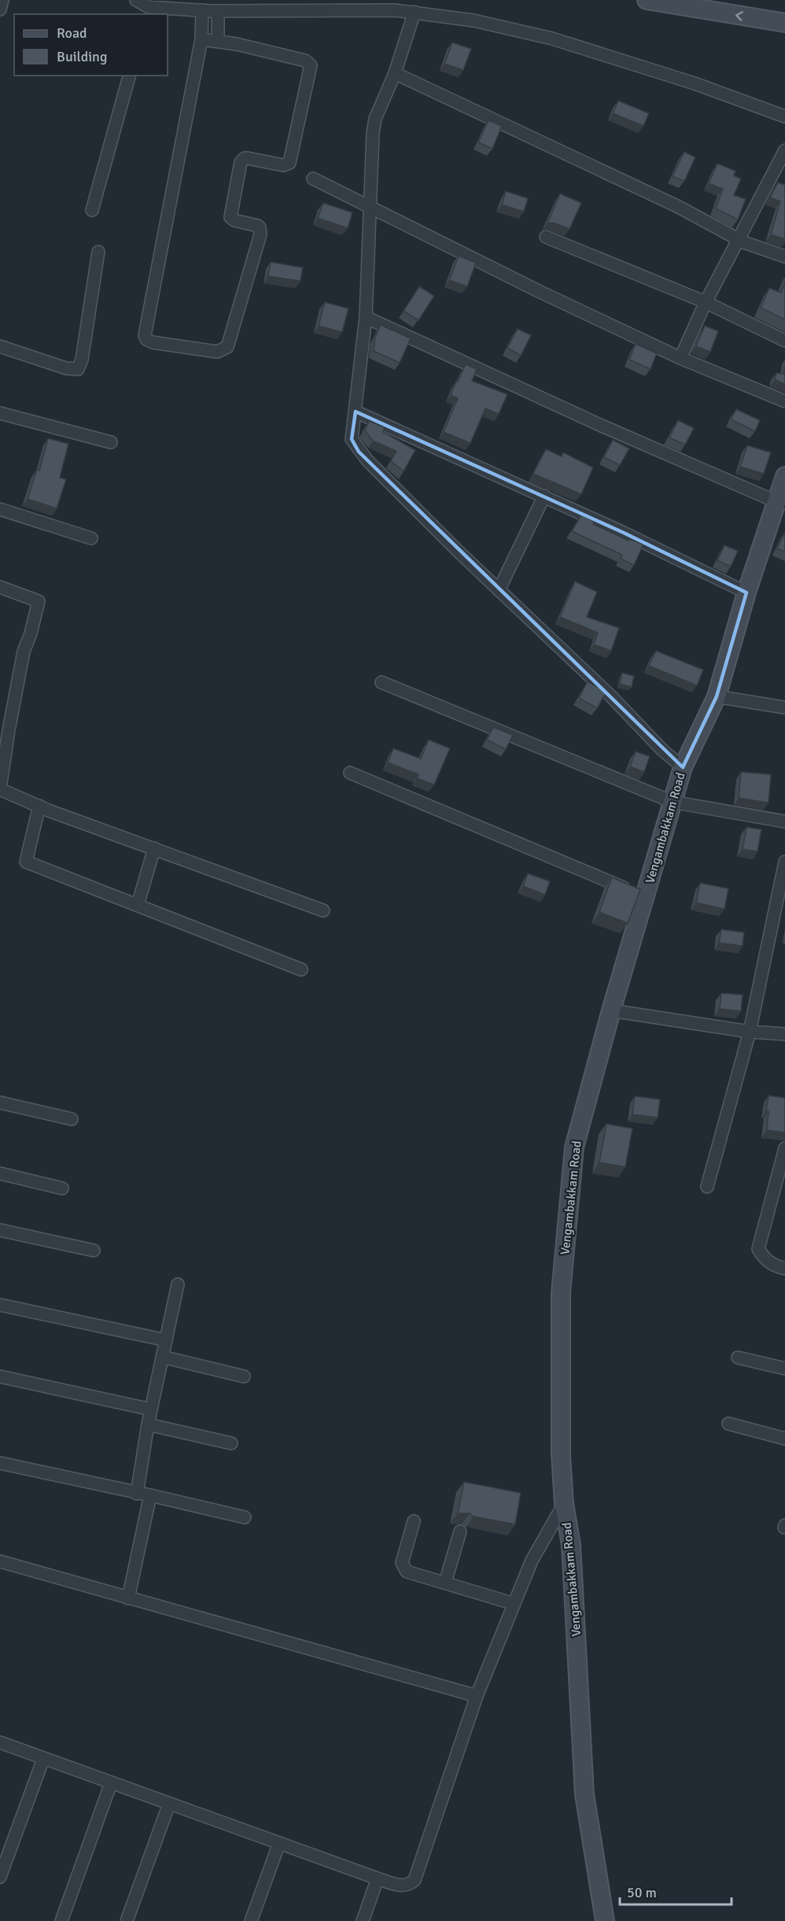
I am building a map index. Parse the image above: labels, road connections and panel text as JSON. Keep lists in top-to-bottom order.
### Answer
{
  "streets": {
    "main road": ["Vengambakkam Road"]
  },
  "legend": ["Road", "Building"],
  "scale_bar": "50 m"
}
